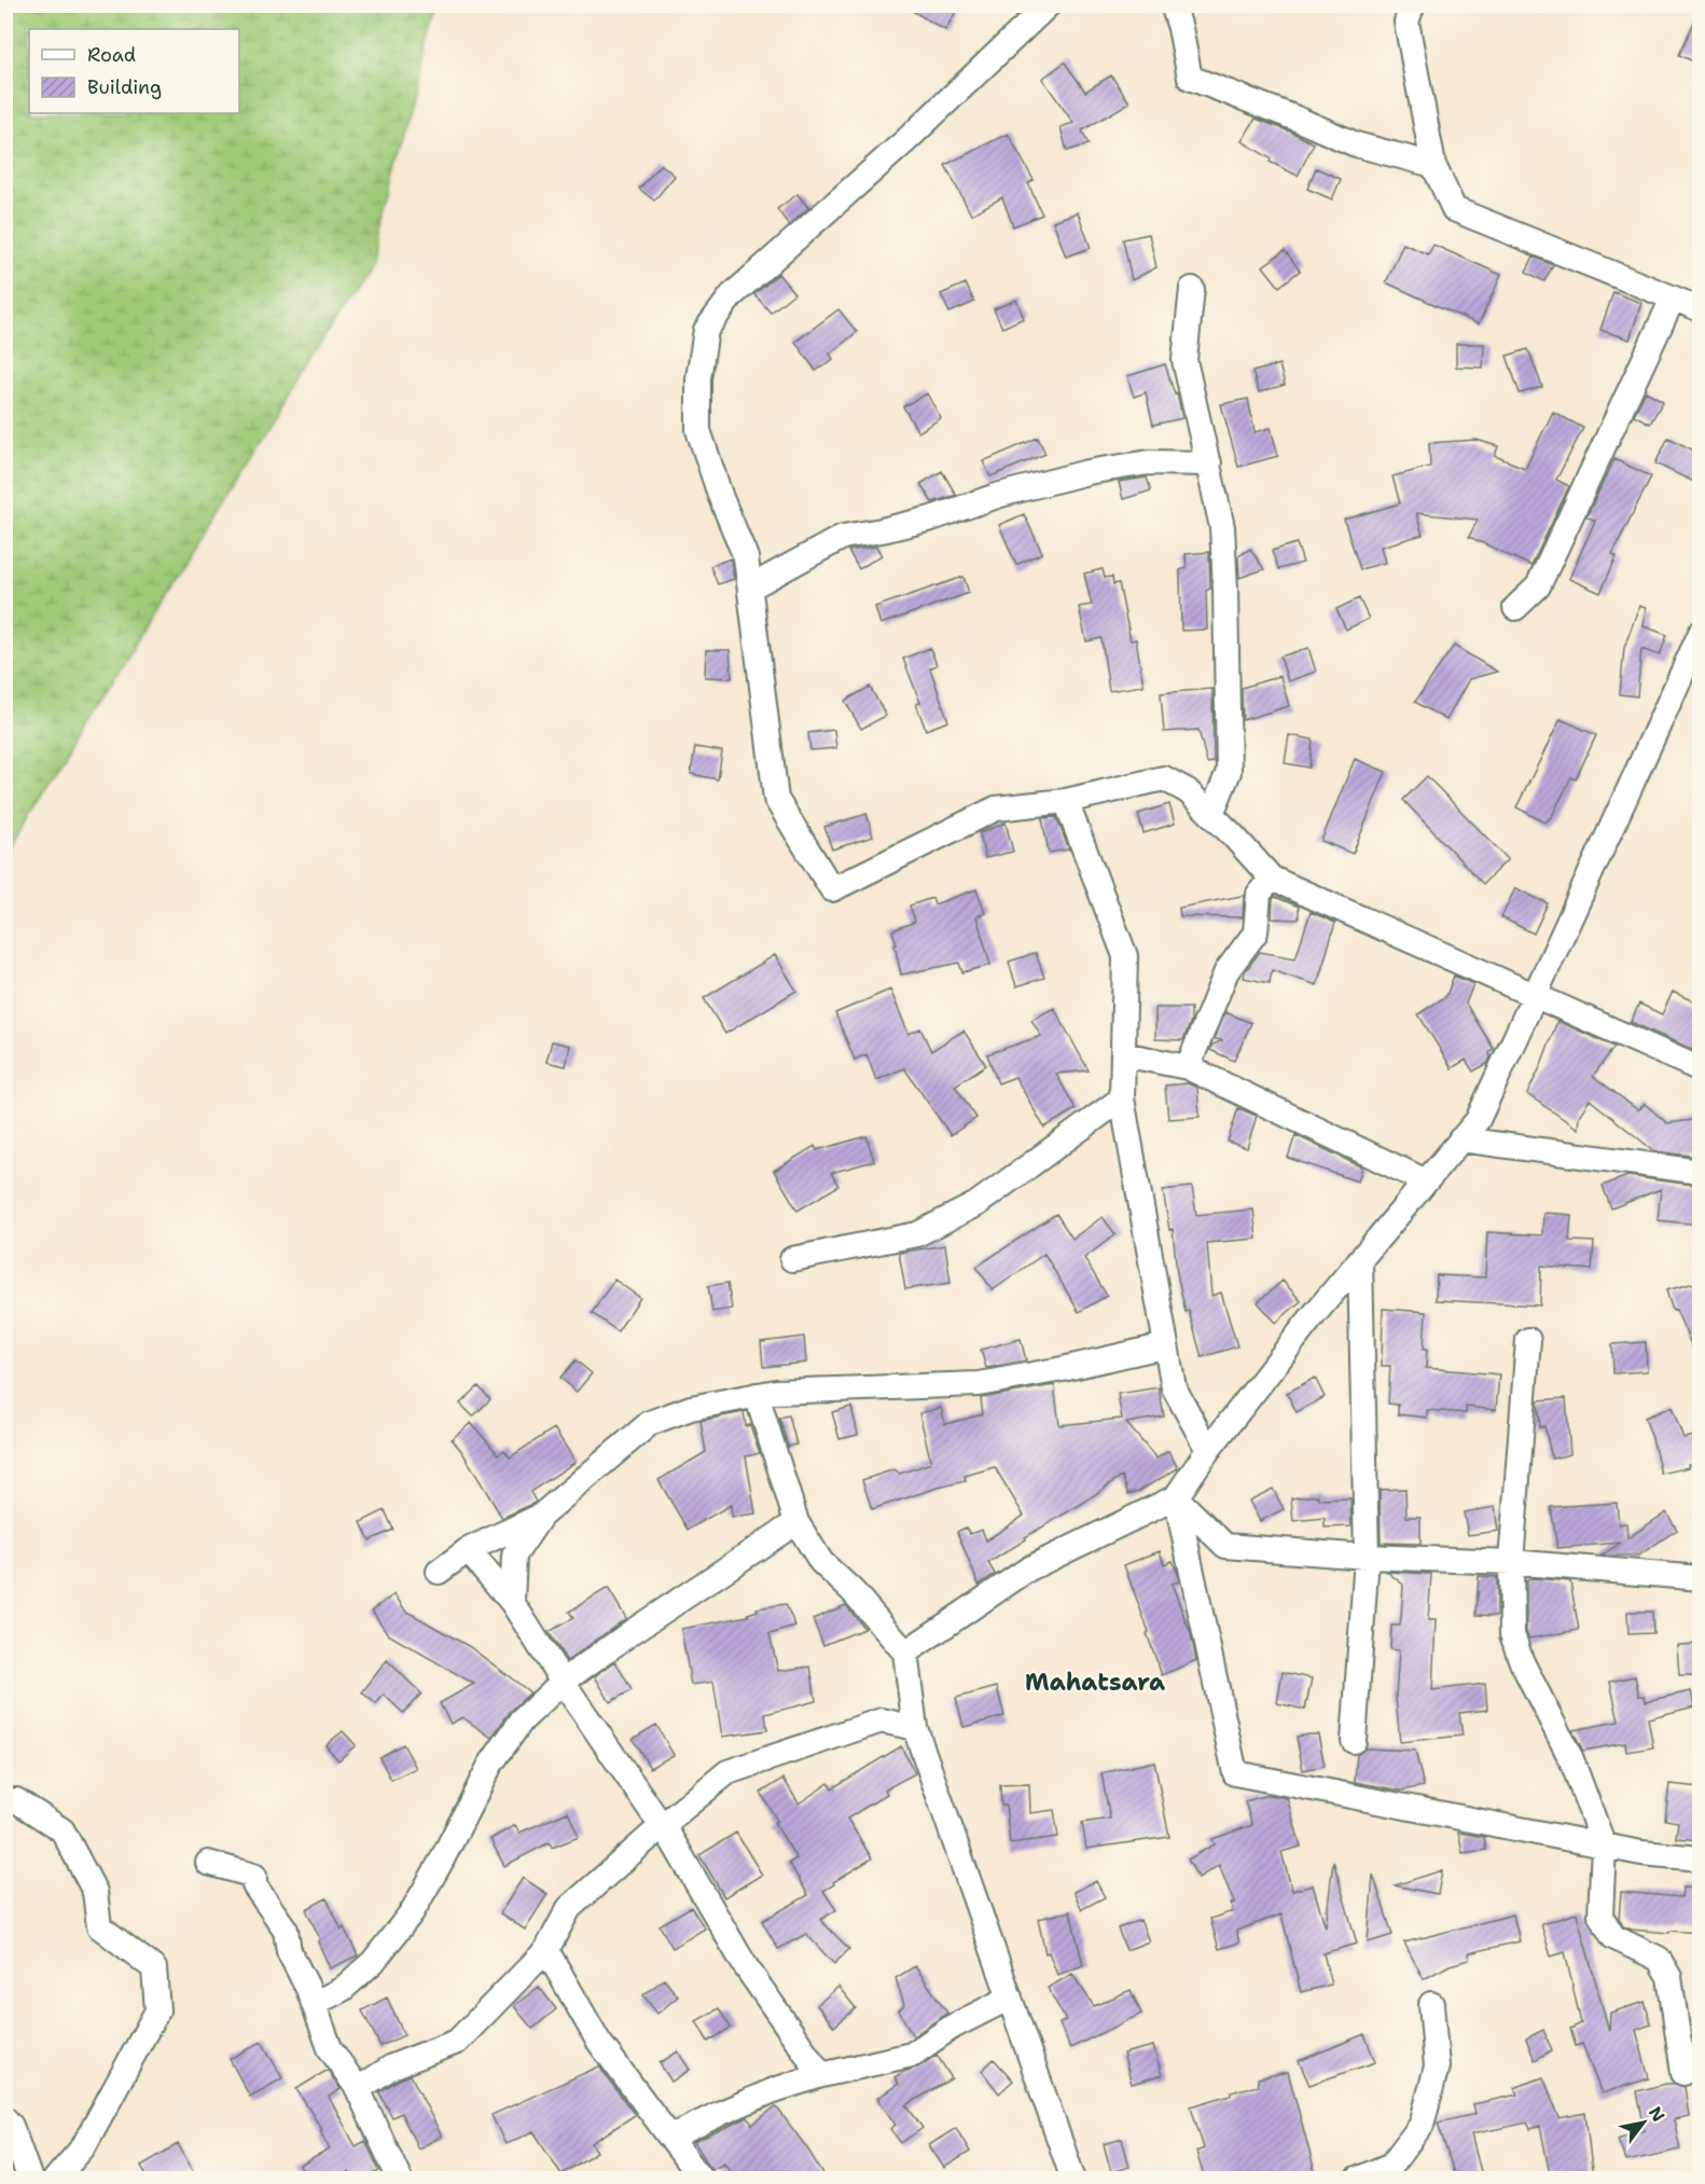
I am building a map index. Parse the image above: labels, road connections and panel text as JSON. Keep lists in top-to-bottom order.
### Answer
{
  "districts": ["Mahatsara"],
  "legend": ["Road", "Building"],
  "north": "top right"
}
